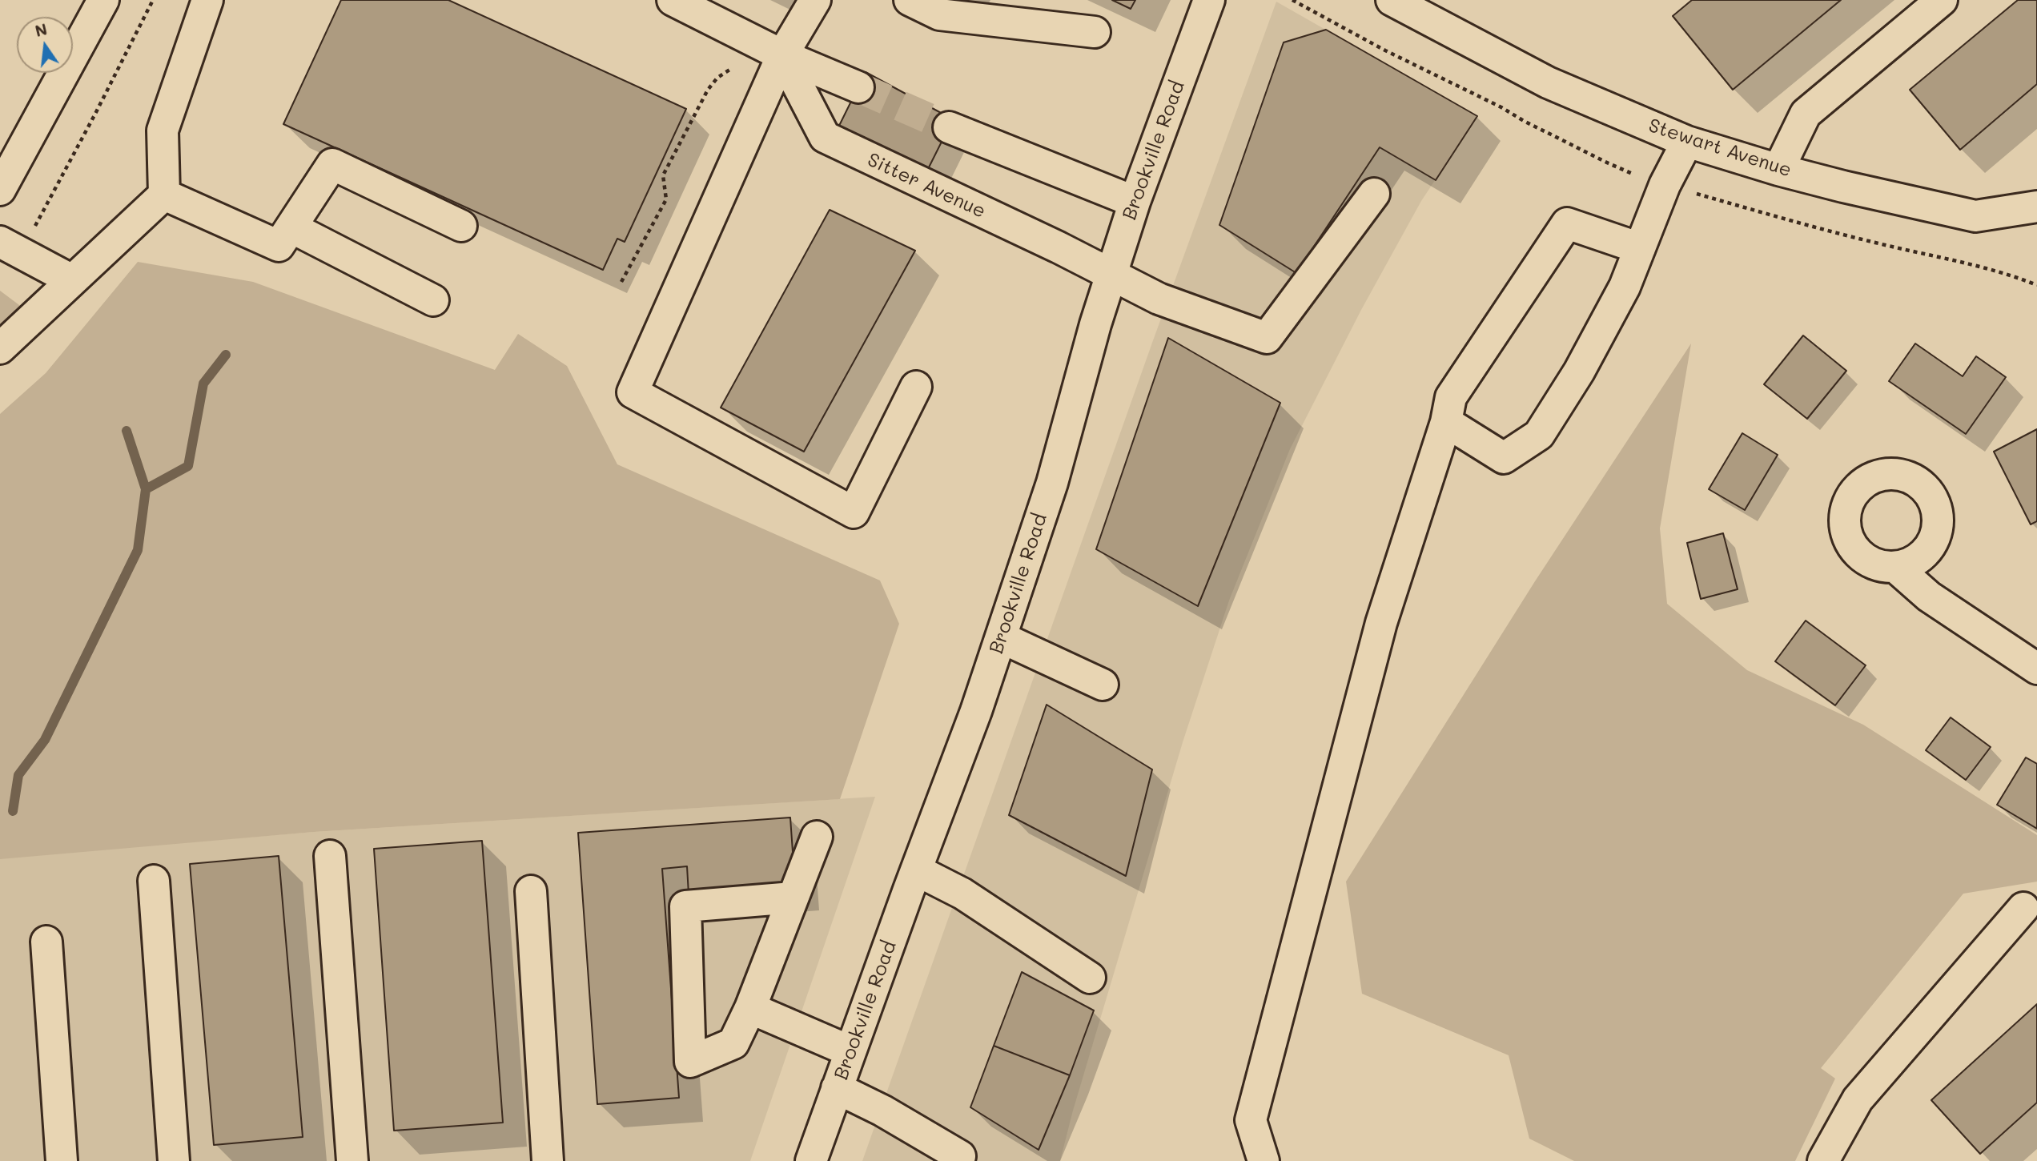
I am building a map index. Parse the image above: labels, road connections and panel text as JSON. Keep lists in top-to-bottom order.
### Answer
{
  "streets": {
    "street": ["Stewart Avenue", "Brookville Road", "Sitter Avenue"]
  },
  "crossings": [
    ["Brookville Road", "Sitter Avenue"]
  ],
  "north": "top"
}
